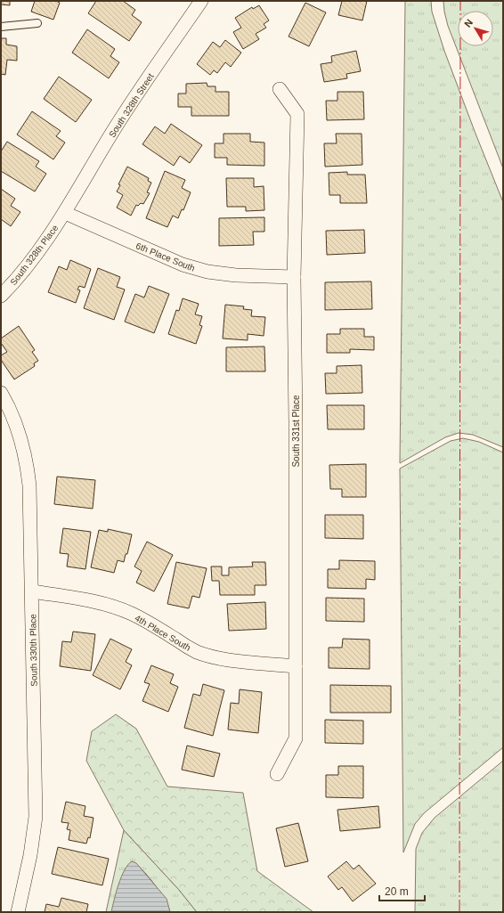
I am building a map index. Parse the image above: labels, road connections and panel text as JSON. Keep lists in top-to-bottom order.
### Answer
{
  "streets": {
    "street": [
      "South 328th Street",
      "South 328th Place",
      "6th Place South",
      "South 331st Place",
      "4th Place South",
      "South 330th Place"
    ]
  },
  "crossings": [
    ["South 328th Street", "South 328th Place"],
    ["South 328th Street", "6th Place South"],
    ["South 328th Place", "6th Place South"],
    ["6th Place South", "South 331st Place"],
    ["South 331st Place", "4th Place South"],
    ["4th Place South", "South 330th Place"]
  ],
  "scale_bar": "20 m",
  "north": "top left"
}
